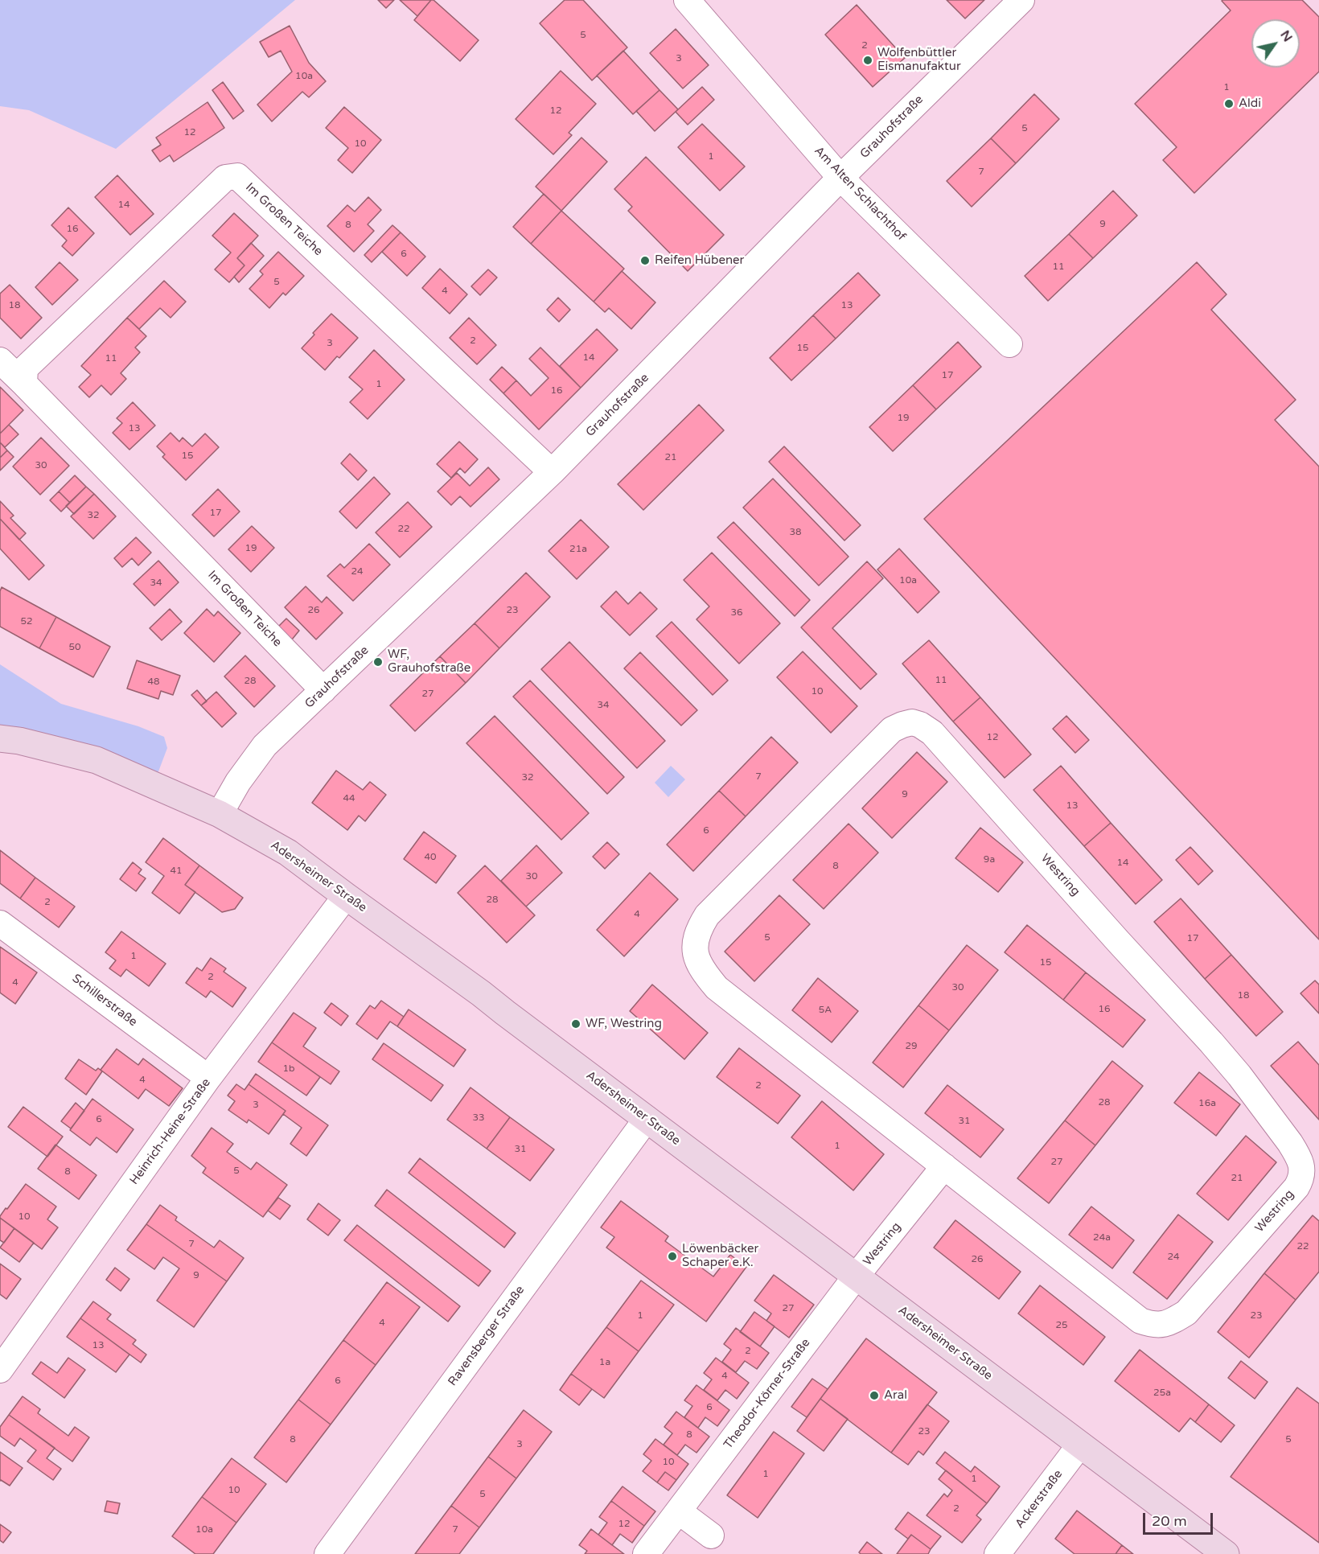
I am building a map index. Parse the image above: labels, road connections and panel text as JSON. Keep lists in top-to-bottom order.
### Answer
{
  "streets": {
    "main road": ["Adersheimer Straße"],
    "street": [
      "Grauhofstraße",
      "Am Alten Schlachthof",
      "Im Großen Teiche",
      "Westring",
      "Schillerstraße",
      "Heinrich-Heine-Straße",
      "Ravensberger Straße",
      "Theodor-Körner-Straße",
      "Ackerstraße"
    ]
  },
  "crossings": [
    ["Grauhofstraße", "Am Alten Schlachthof"],
    ["Grauhofstraße", "Im Großen Teiche"],
    ["Grauhofstraße", "Adersheimer Straße"],
    ["Westring", "Adersheimer Straße"],
    ["Westring", "Theodor-Körner-Straße"],
    ["Adersheimer Straße", "Heinrich-Heine-Straße"],
    ["Adersheimer Straße", "Ravensberger Straße"],
    ["Adersheimer Straße", "Theodor-Körner-Straße"],
    ["Adersheimer Straße", "Ackerstraße"],
    ["Schillerstraße", "Heinrich-Heine-Straße"]
  ],
  "places": [
    "Wolfenbüttler Eismanufaktur",
    "Aldi",
    "Reifen Hübener",
    "WF, Grauhofstraße",
    "WF, Westring",
    "Löwenbäcker Schaper e.K.",
    "Aral"
  ],
  "house_numbers": [
    "5",
    "2",
    "3",
    "10a",
    "1",
    "12",
    "5",
    "12",
    "10",
    "1",
    "7",
    "14",
    "9",
    "8",
    "16",
    "6",
    "11",
    "5",
    "4",
    "18",
    "13",
    "2",
    "3",
    "15",
    "14",
    "11",
    "17",
    "1",
    "16",
    "19",
    "13",
    "15",
    "21",
    "30",
    "17",
    "32",
    "22",
    "38",
    "19",
    "21a",
    "24",
    "10a",
    "34",
    "26",
    "23",
    "36",
    "52",
    "50",
    "11",
    "28",
    "48",
    "10",
    "27",
    "34",
    "12",
    "7",
    "32",
    "9",
    "44",
    "13",
    "6",
    "40",
    "9a",
    "14",
    "8",
    "41",
    "30",
    "28",
    "2",
    "4",
    "5",
    "17",
    "1",
    "15",
    "2",
    "4",
    "30",
    "18",
    "16",
    "5A",
    "29",
    "1b",
    "4",
    "2",
    "28",
    "16a",
    "3",
    "33",
    "6",
    "31",
    "1",
    "31",
    "27",
    "5",
    "8",
    "21",
    "10",
    "24a",
    "7",
    "22",
    "24",
    "26",
    "9",
    "27",
    "1",
    "23",
    "4",
    "25",
    "13",
    "2",
    "1a",
    "4",
    "6",
    "25a",
    "6",
    "23",
    "8",
    "8",
    "5",
    "3",
    "10",
    "1",
    "1",
    "10",
    "5",
    "2",
    "12",
    "10a",
    "7"
  ],
  "scale_bar": "20 m",
  "north": "top right"
}
